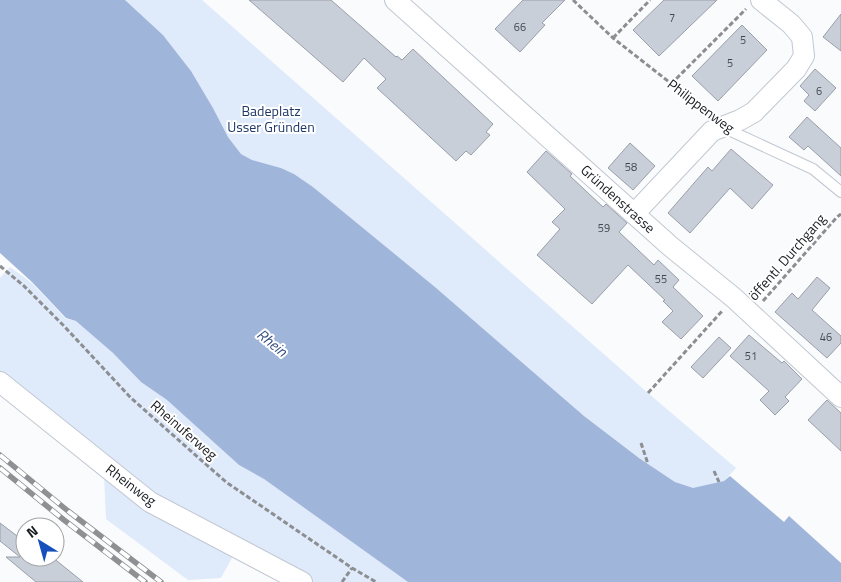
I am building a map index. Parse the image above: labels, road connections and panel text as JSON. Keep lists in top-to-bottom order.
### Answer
{
  "streets": {
    "street": ["Gründenstrasse", "Rheinweg"],
    "lane": ["Philippenweg"],
    "path": ["öffentl. Durchgang", "Rheinuferweg"]
  },
  "crossings": [
    ["Gründenstrasse", "öffentl. Durchgang"]
  ],
  "water": ["Rhein"],
  "parks": ["Badeplatz Usser Gründen"],
  "house_numbers": [
    "7",
    "66",
    "5",
    "5",
    "6",
    "58",
    "59",
    "55",
    "46",
    "51"
  ],
  "north": "top left"
}
